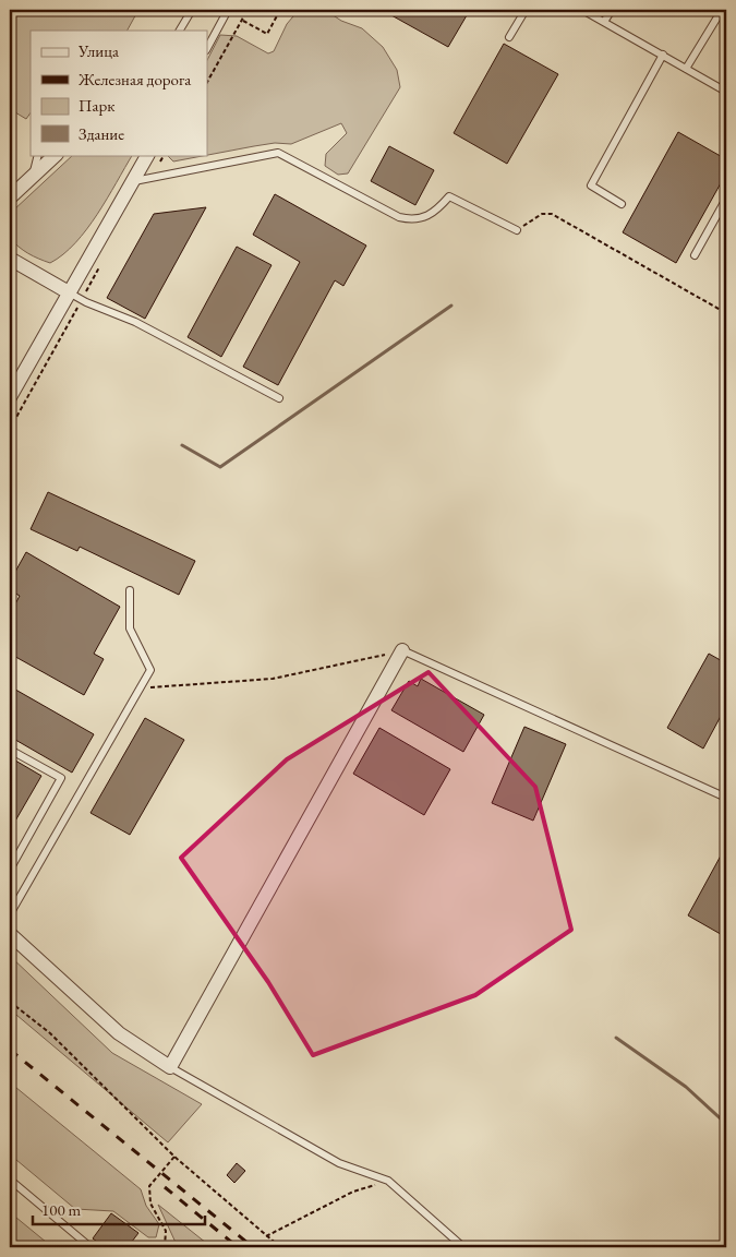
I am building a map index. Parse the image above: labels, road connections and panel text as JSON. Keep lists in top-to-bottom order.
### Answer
{
  "legend": [
    "Улица",
    "Железная дорога",
    "Парк",
    "Здание"
  ],
  "scale_bar": "100 m"
}
